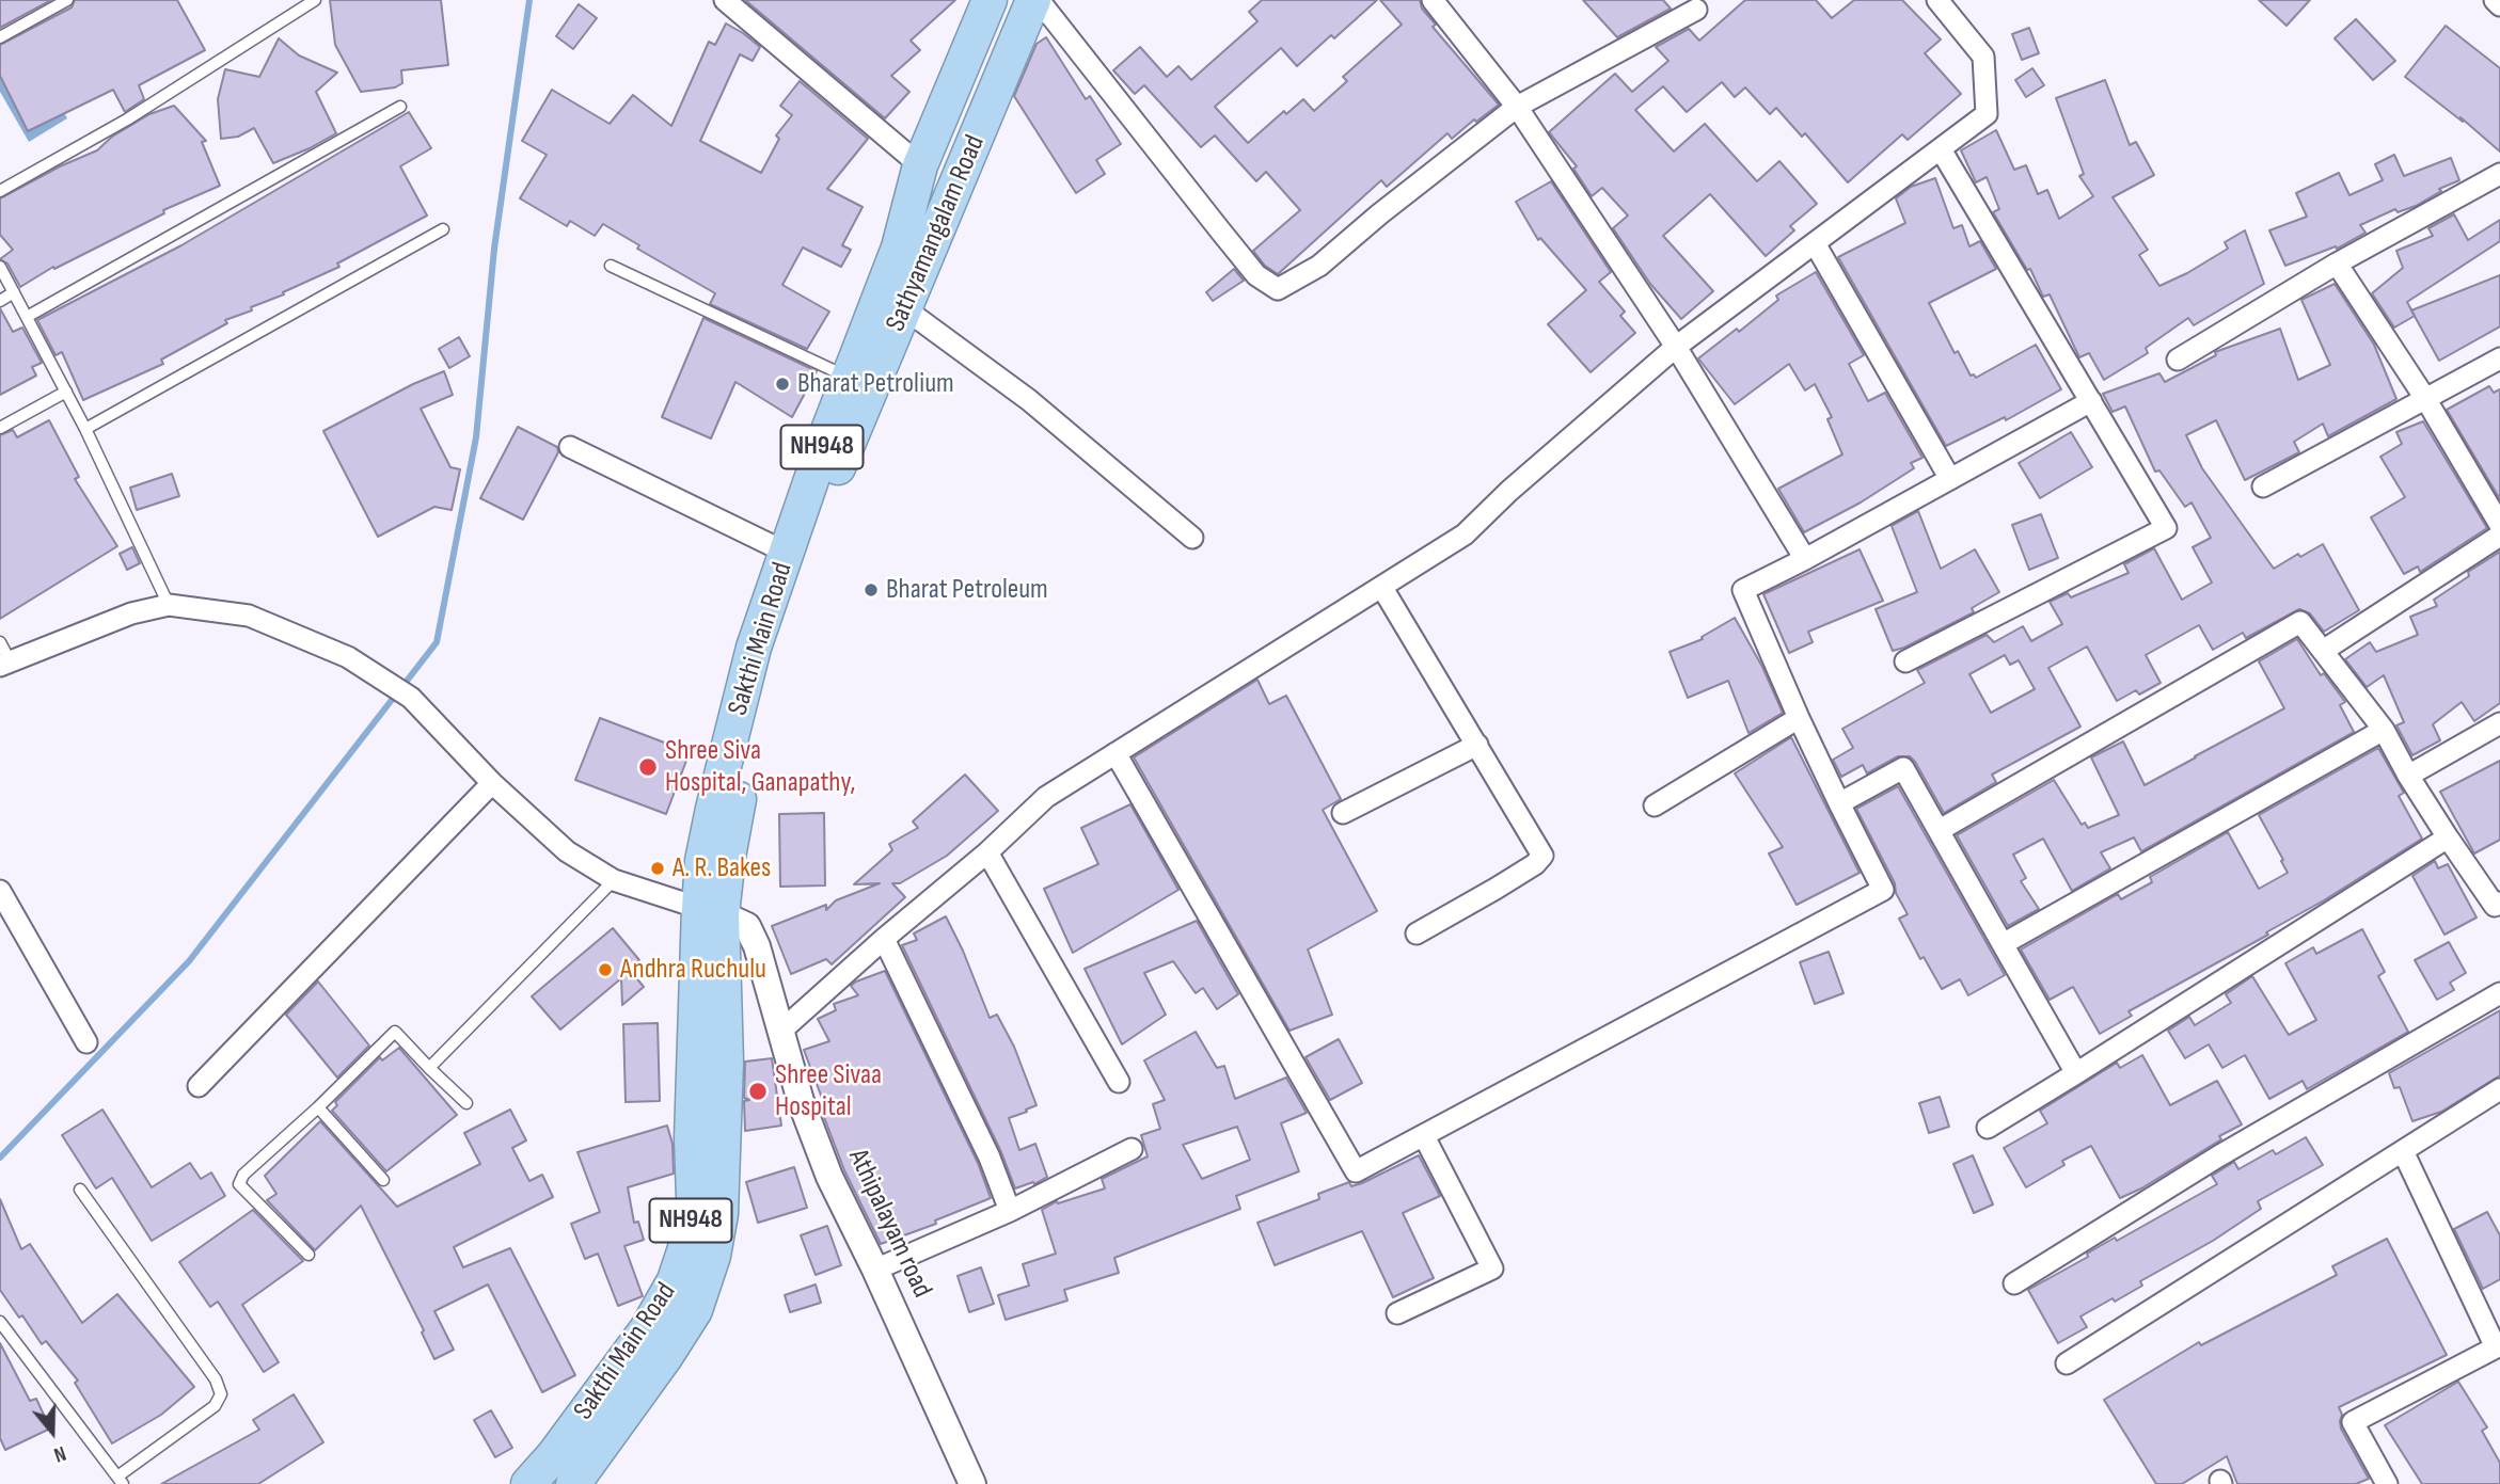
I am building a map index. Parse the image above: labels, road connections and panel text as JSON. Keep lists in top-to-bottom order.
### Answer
{
  "streets": {
    "highway": ["Sathyamangalam Road", "NH948", "Sakthi Main Road"],
    "street": ["Athipalayam road"]
  },
  "crossings": [
    ["Sathyamangalam Road", "Sakthi Main Road"],
    ["Sathyamangalam Road", "Athipalayam road"],
    ["Sakthi Main Road", "Athipalayam road"]
  ],
  "places": [
    "Bharat Petrolium",
    "Bharat Petroleum",
    "Shree Siva Hospital, Ganapathy,",
    "A. R. Bakes",
    "Andhra Ruchulu",
    "Shree Sivaa Hospital"
  ],
  "north": "bottom"
}
